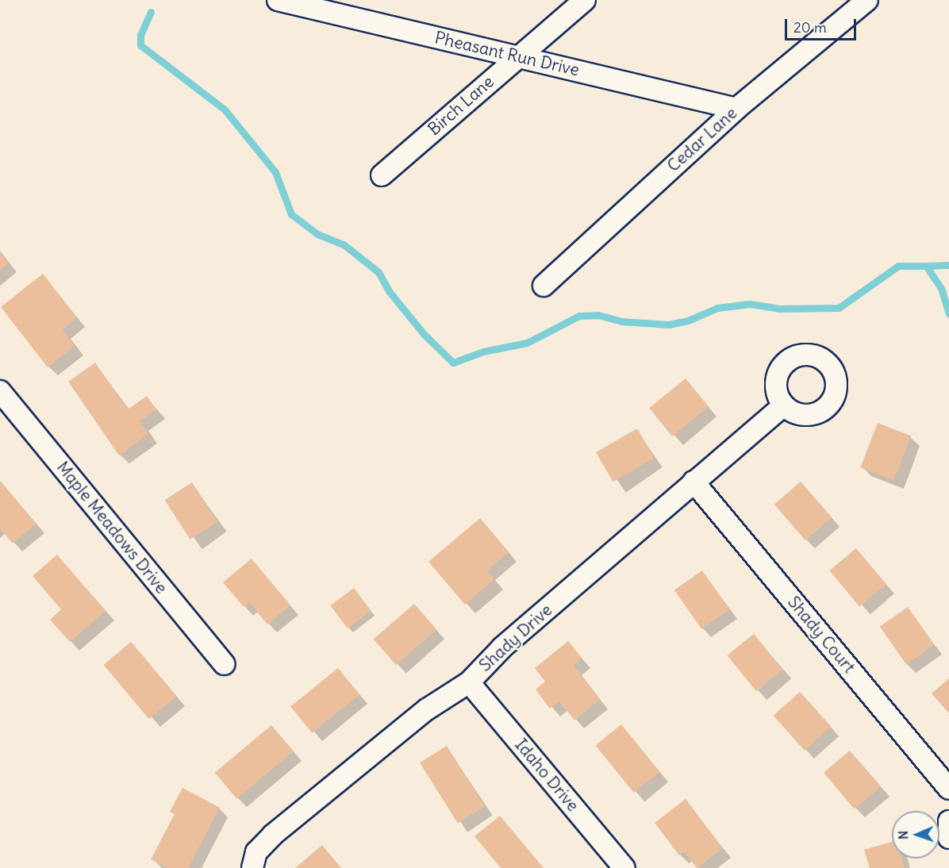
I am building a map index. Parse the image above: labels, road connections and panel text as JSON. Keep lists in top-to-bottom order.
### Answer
{
  "streets": {
    "street": [
      "Pheasant Run Drive",
      "Birch Lane",
      "Cedar Lane",
      "Maple Meadows Drive",
      "Shady Court",
      "Shady Drive",
      "Idaho Drive"
    ]
  },
  "crossings": [
    ["Pheasant Run Drive", "Birch Lane"],
    ["Pheasant Run Drive", "Cedar Lane"],
    ["Shady Court", "Shady Drive"],
    ["Shady Drive", "Idaho Drive"]
  ],
  "scale_bar": "20 m",
  "north": "left"
}
